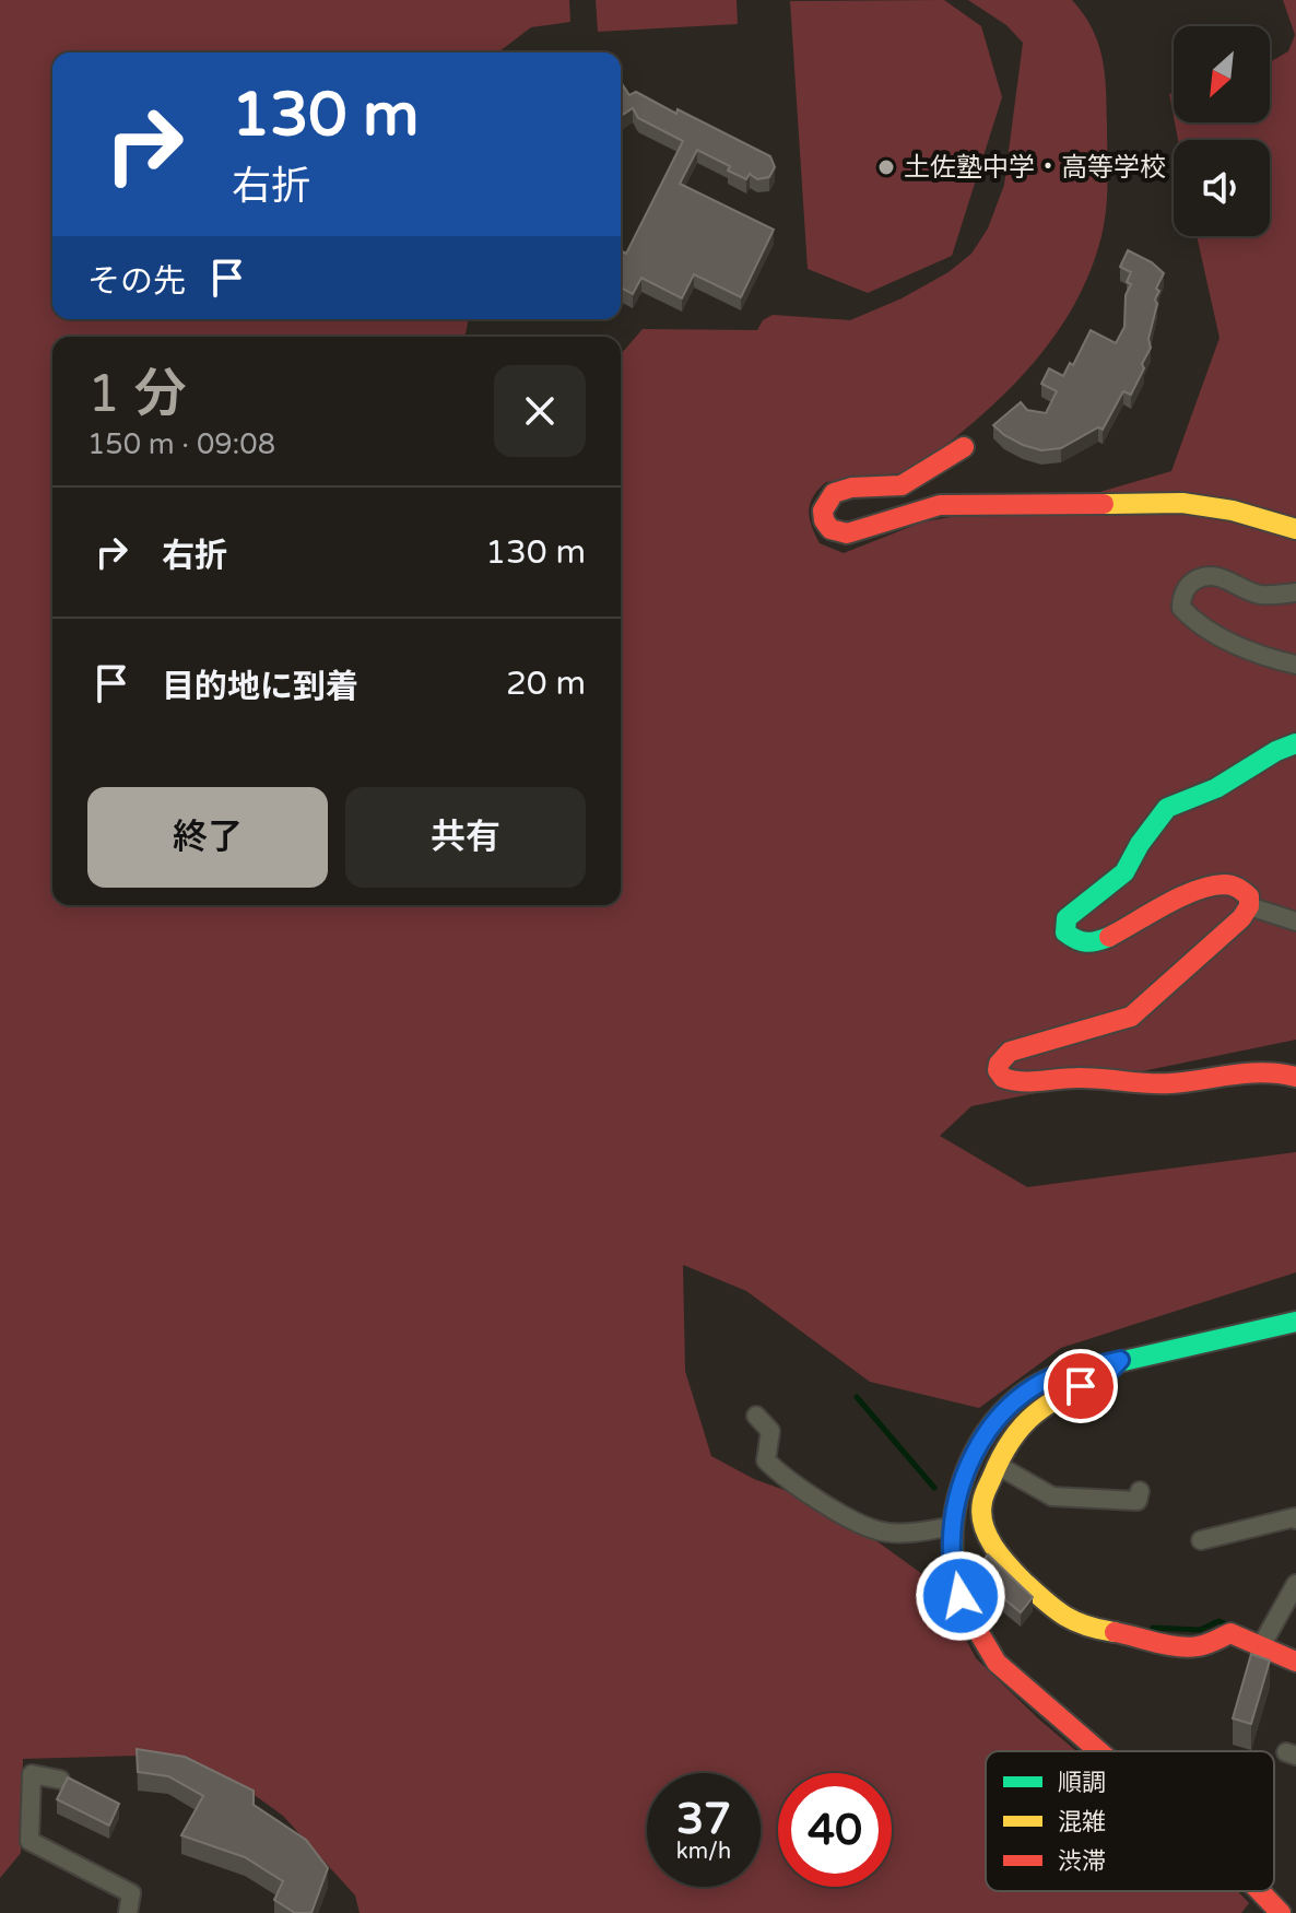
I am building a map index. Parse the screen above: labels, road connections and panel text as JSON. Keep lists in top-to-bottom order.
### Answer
{
  "places": ["土佐塾中学・高等学校"],
  "legend": ["順調", "混雑", "渋滞"],
  "north": "bottom left",
  "page": {
    "turn": ["130 m", "右折"],
    "then": "その先",
    "heading": ["1 分", "150 m · 09:08"],
    "list": [
      {
        "name": "右折",
        "value": "130 m"
      },
      {
        "name": "目的地に到着",
        "value": "20 m"
      }
    ],
    "buttons": ["終了", "共有"],
    "speed": "37 km/h",
    "limit": "40"
  }
}
